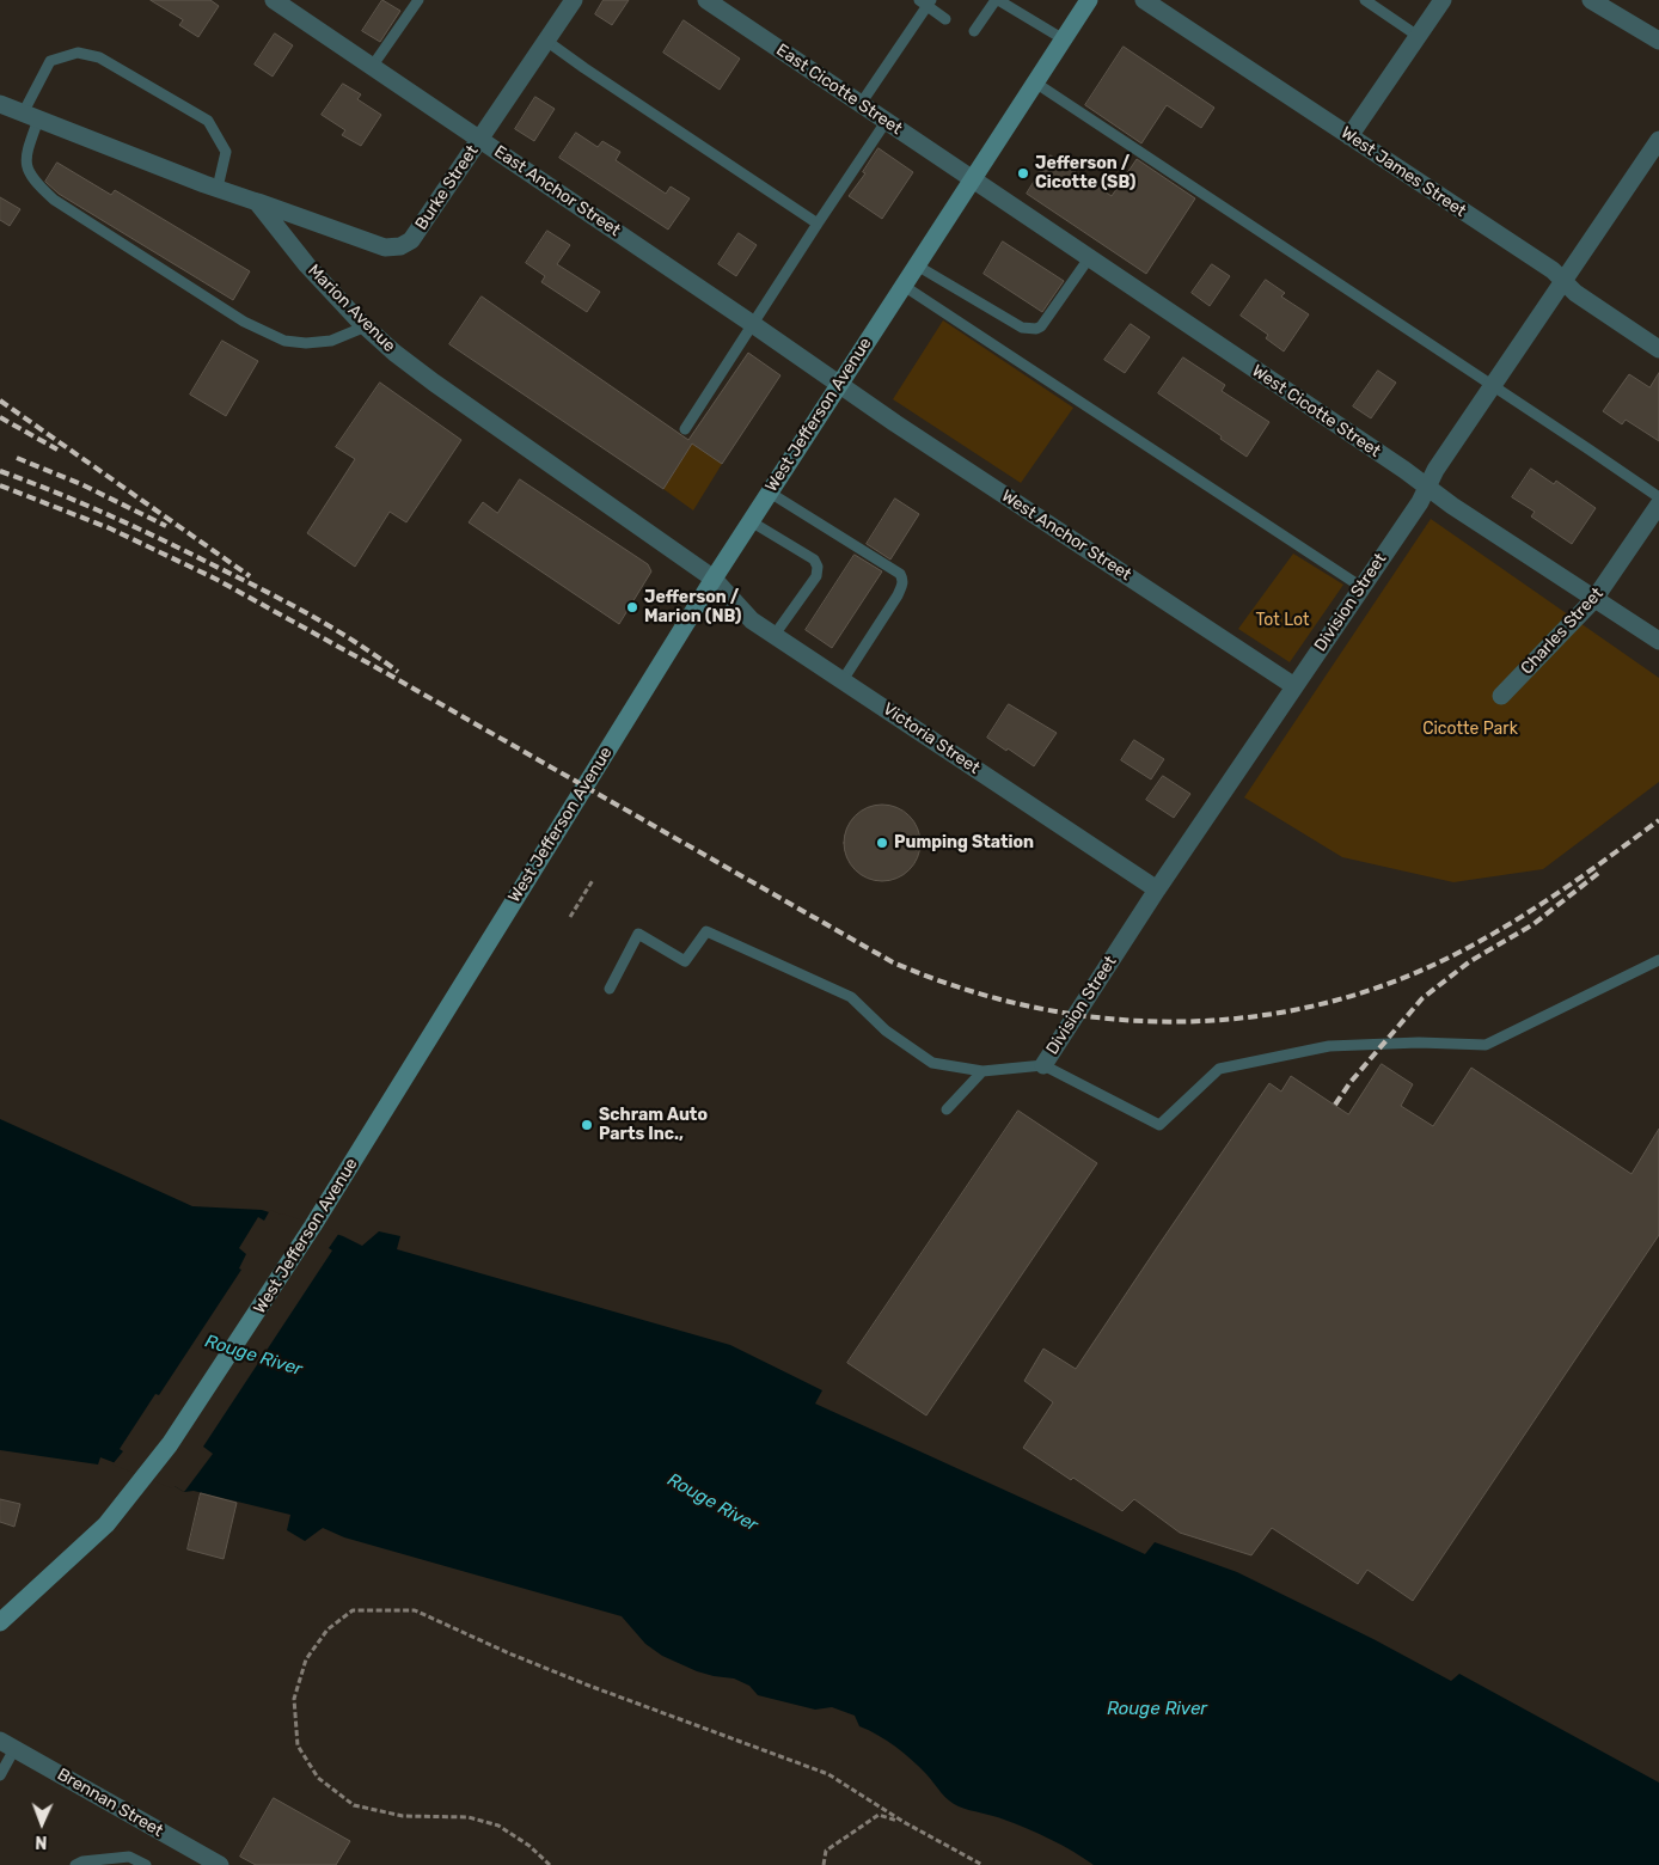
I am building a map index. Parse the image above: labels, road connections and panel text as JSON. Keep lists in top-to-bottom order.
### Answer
{
  "streets": {
    "main road": ["West Jefferson Avenue"],
    "street": [
      "East Cicotte Street",
      "West James Street",
      "Burke Street",
      "East Anchor Street",
      "Marion Avenue",
      "West Cicotte Street",
      "West Anchor Street",
      "Division Street",
      "Charles Street",
      "Victoria Street",
      "Brennan Street"
    ]
  },
  "crossings": [
    ["East Cicotte Street", "West Cicotte Street"],
    ["East Cicotte Street", "West Jefferson Avenue"],
    ["West James Street", "Division Street"],
    ["Burke Street", "East Anchor Street"],
    ["Burke Street", "Marion Avenue"],
    ["East Anchor Street", "West Jefferson Avenue"],
    ["East Anchor Street", "West Anchor Street"],
    ["Marion Avenue", "West Jefferson Avenue"],
    ["Marion Avenue", "Victoria Street"],
    ["West Cicotte Street", "West Jefferson Avenue"],
    ["West Cicotte Street", "Division Street"],
    ["West Cicotte Street", "Charles Street"],
    ["West Jefferson Avenue", "West Anchor Street"],
    ["West Jefferson Avenue", "Victoria Street"],
    ["West Anchor Street", "Division Street"],
    ["Division Street", "Victoria Street"]
  ],
  "water": ["Rouge River"],
  "parks": ["Tot Lot", "Cicotte Park"],
  "places": [
    "Jefferson / Cicotte (SB)",
    "Jefferson / Marion (NB)",
    "Pumping Station",
    "Schram Auto Parts Inc.,"
  ],
  "north": "bottom"
}
